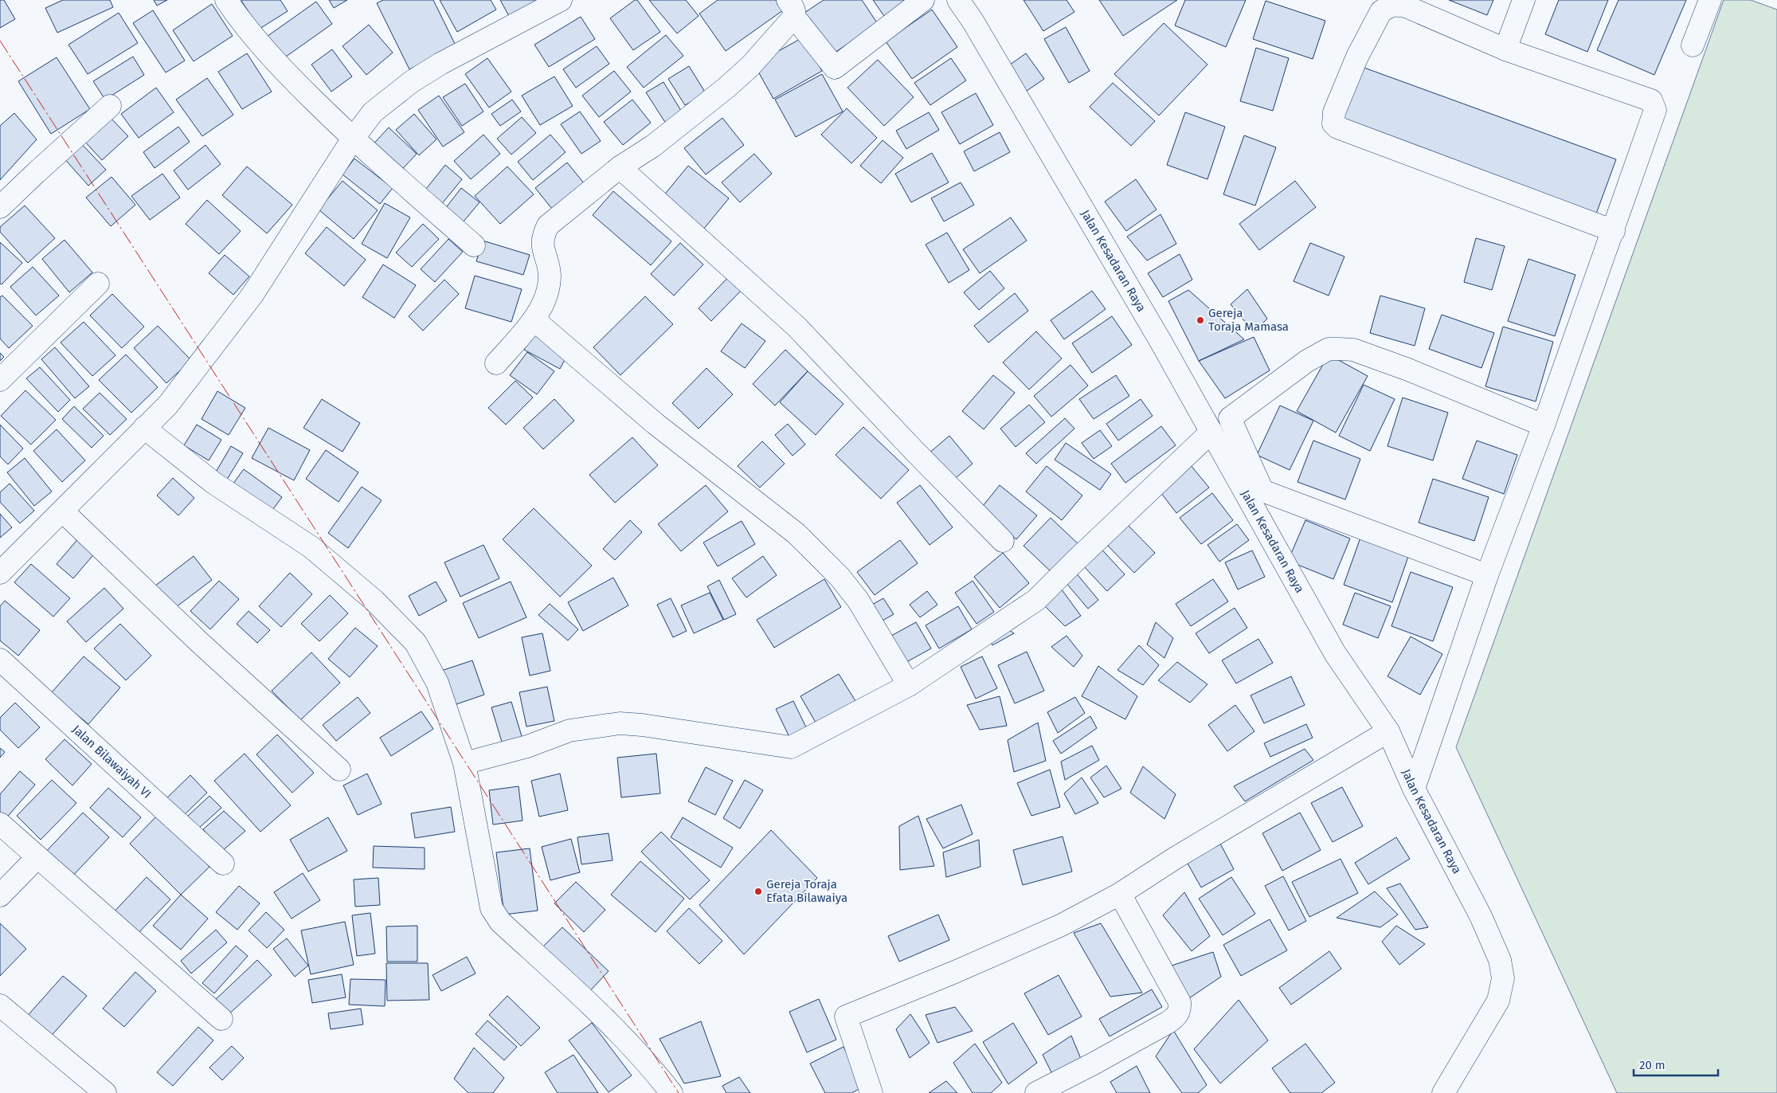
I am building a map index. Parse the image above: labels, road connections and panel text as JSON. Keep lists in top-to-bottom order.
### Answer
{
  "streets": {
    "street": ["Jalan Kesadaran Raya", "Jalan Bilawaiyah VI"]
  },
  "places": ["Gereja Toraja Mamasa", "Gereja Toraja Efata Bilawaiya"],
  "scale_bar": "20 m"
}
